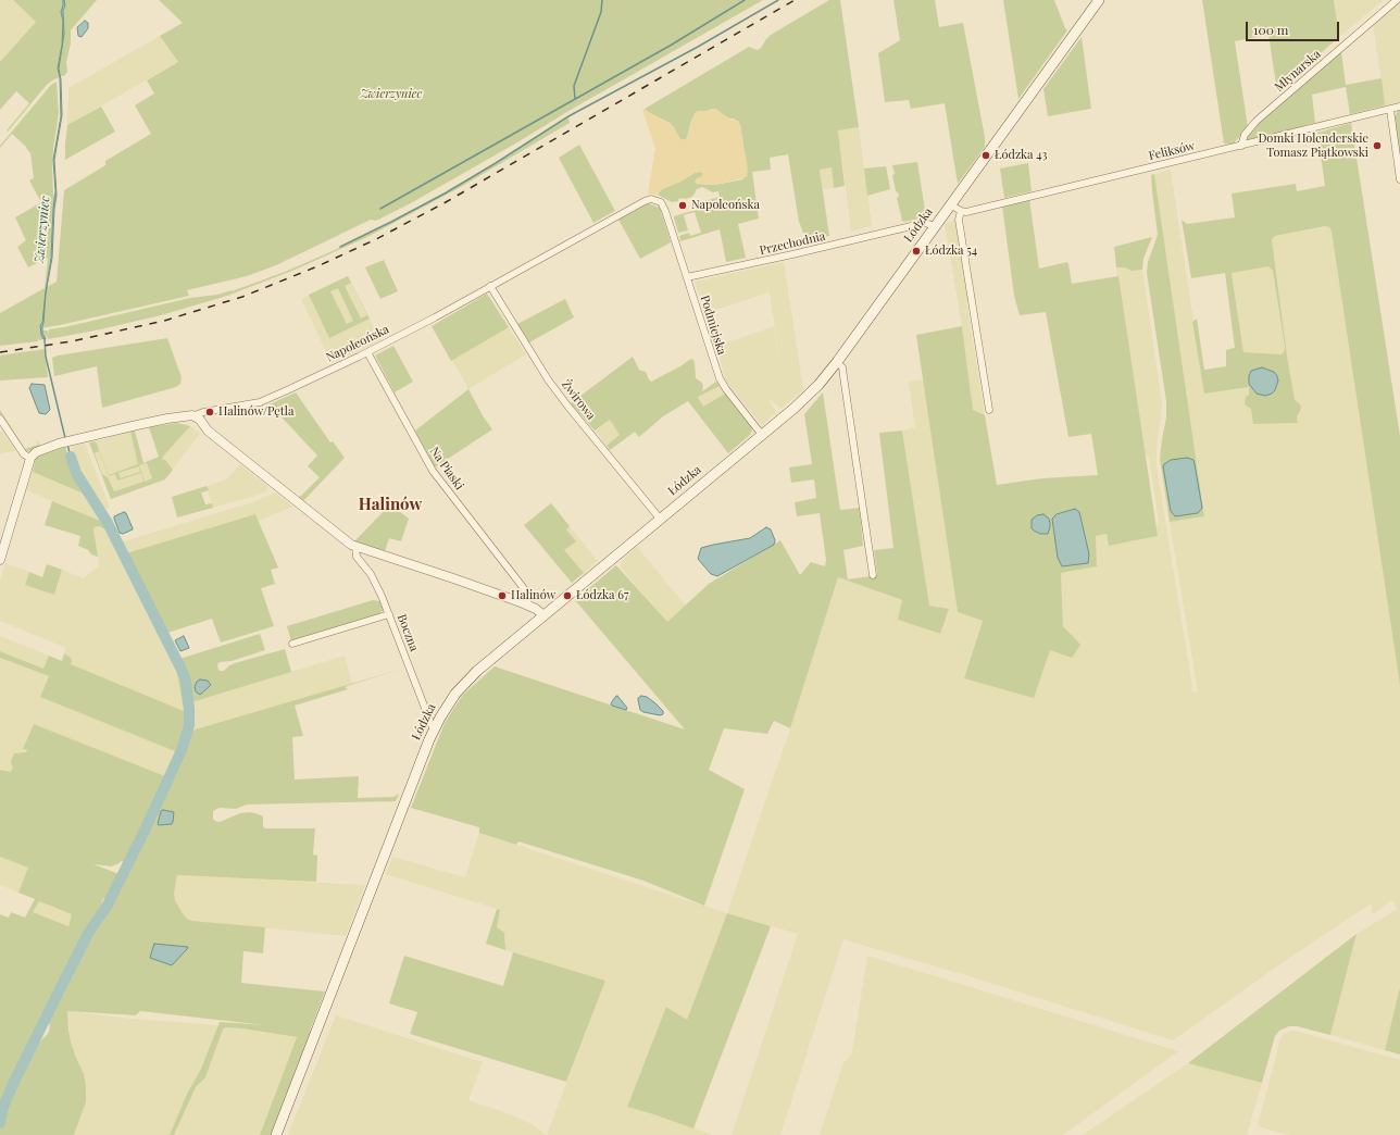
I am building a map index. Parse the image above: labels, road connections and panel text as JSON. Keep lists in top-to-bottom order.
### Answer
{
  "streets": {
    "main road": ["Łódzka"],
    "street": [
      "Młynarska",
      "Feliksów",
      "Przechodnia",
      "Podmiejska",
      "Napoleońska",
      "Żwirowa",
      "Na Piaski",
      "Boczna"
    ]
  },
  "crossings": [
    ["Młynarska", "Feliksów"],
    ["Łódzka", "Przechodnia"],
    ["Łódzka", "Podmiejska"],
    ["Łódzka", "Żwirowa"],
    ["Łódzka", "Boczna"],
    ["Przechodnia", "Podmiejska"],
    ["Podmiejska", "Napoleońska"],
    ["Napoleońska", "Żwirowa"],
    ["Napoleońska", "Na Piaski"]
  ],
  "districts": ["Halinów"],
  "water": ["Zwierzyniec"],
  "parks": ["Zwierzyniec"],
  "places": [
    "Domki Holenderskie Tomasz Piątkowski",
    "Łódzka 43",
    "Napoleońska",
    "Łódzka 54",
    "Halinów/Pętla",
    "Halinów",
    "Łódzka 67"
  ],
  "scale_bar": "100 m"
}
